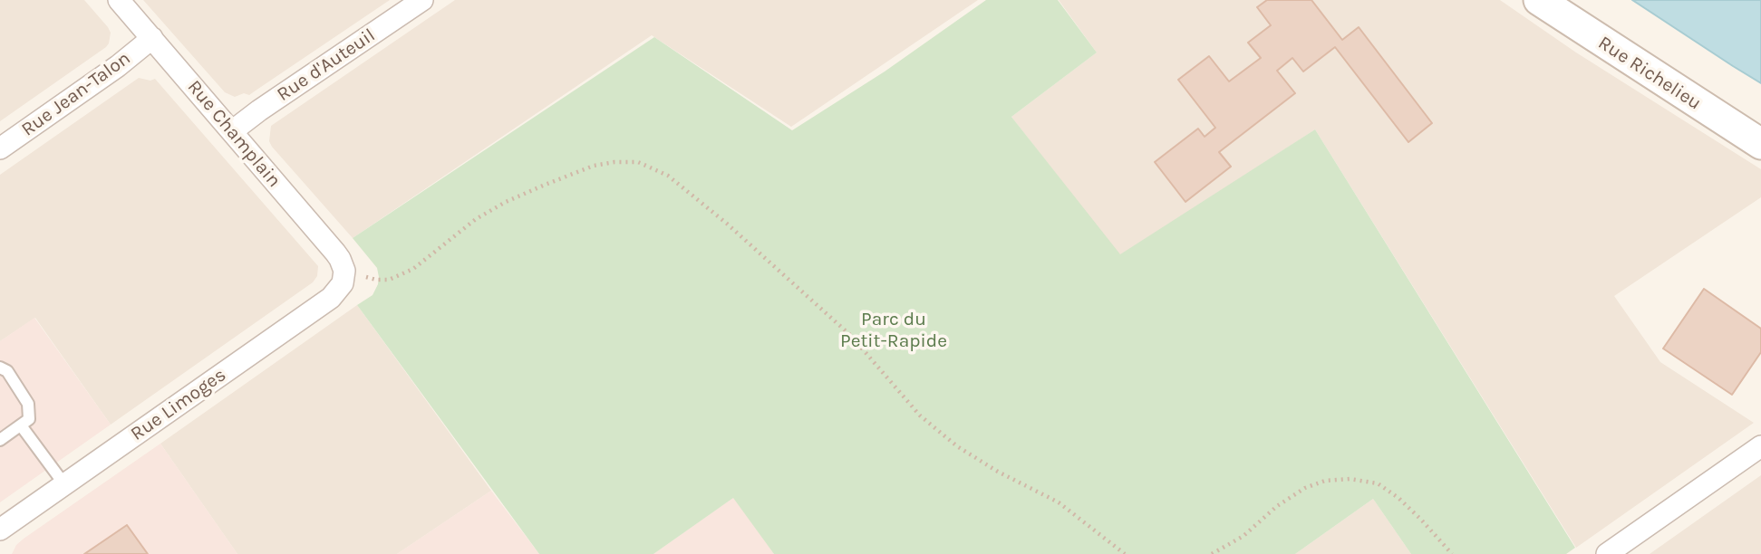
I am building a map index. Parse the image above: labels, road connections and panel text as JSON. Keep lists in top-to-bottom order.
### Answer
{
  "streets": {
    "main road": ["Rue Richelieu"],
    "street": [
      "Rue d'Auteuil",
      "Rue Jean-Talon",
      "Rue Champlain",
      "Rue Limoges"
    ]
  },
  "crossings": [
    ["Rue d'Auteuil", "Rue Champlain"],
    ["Rue Jean-Talon", "Rue Champlain"],
    ["Rue Champlain", "Rue Limoges"]
  ],
  "parks": ["Parc du Petit-Rapide"]
}
